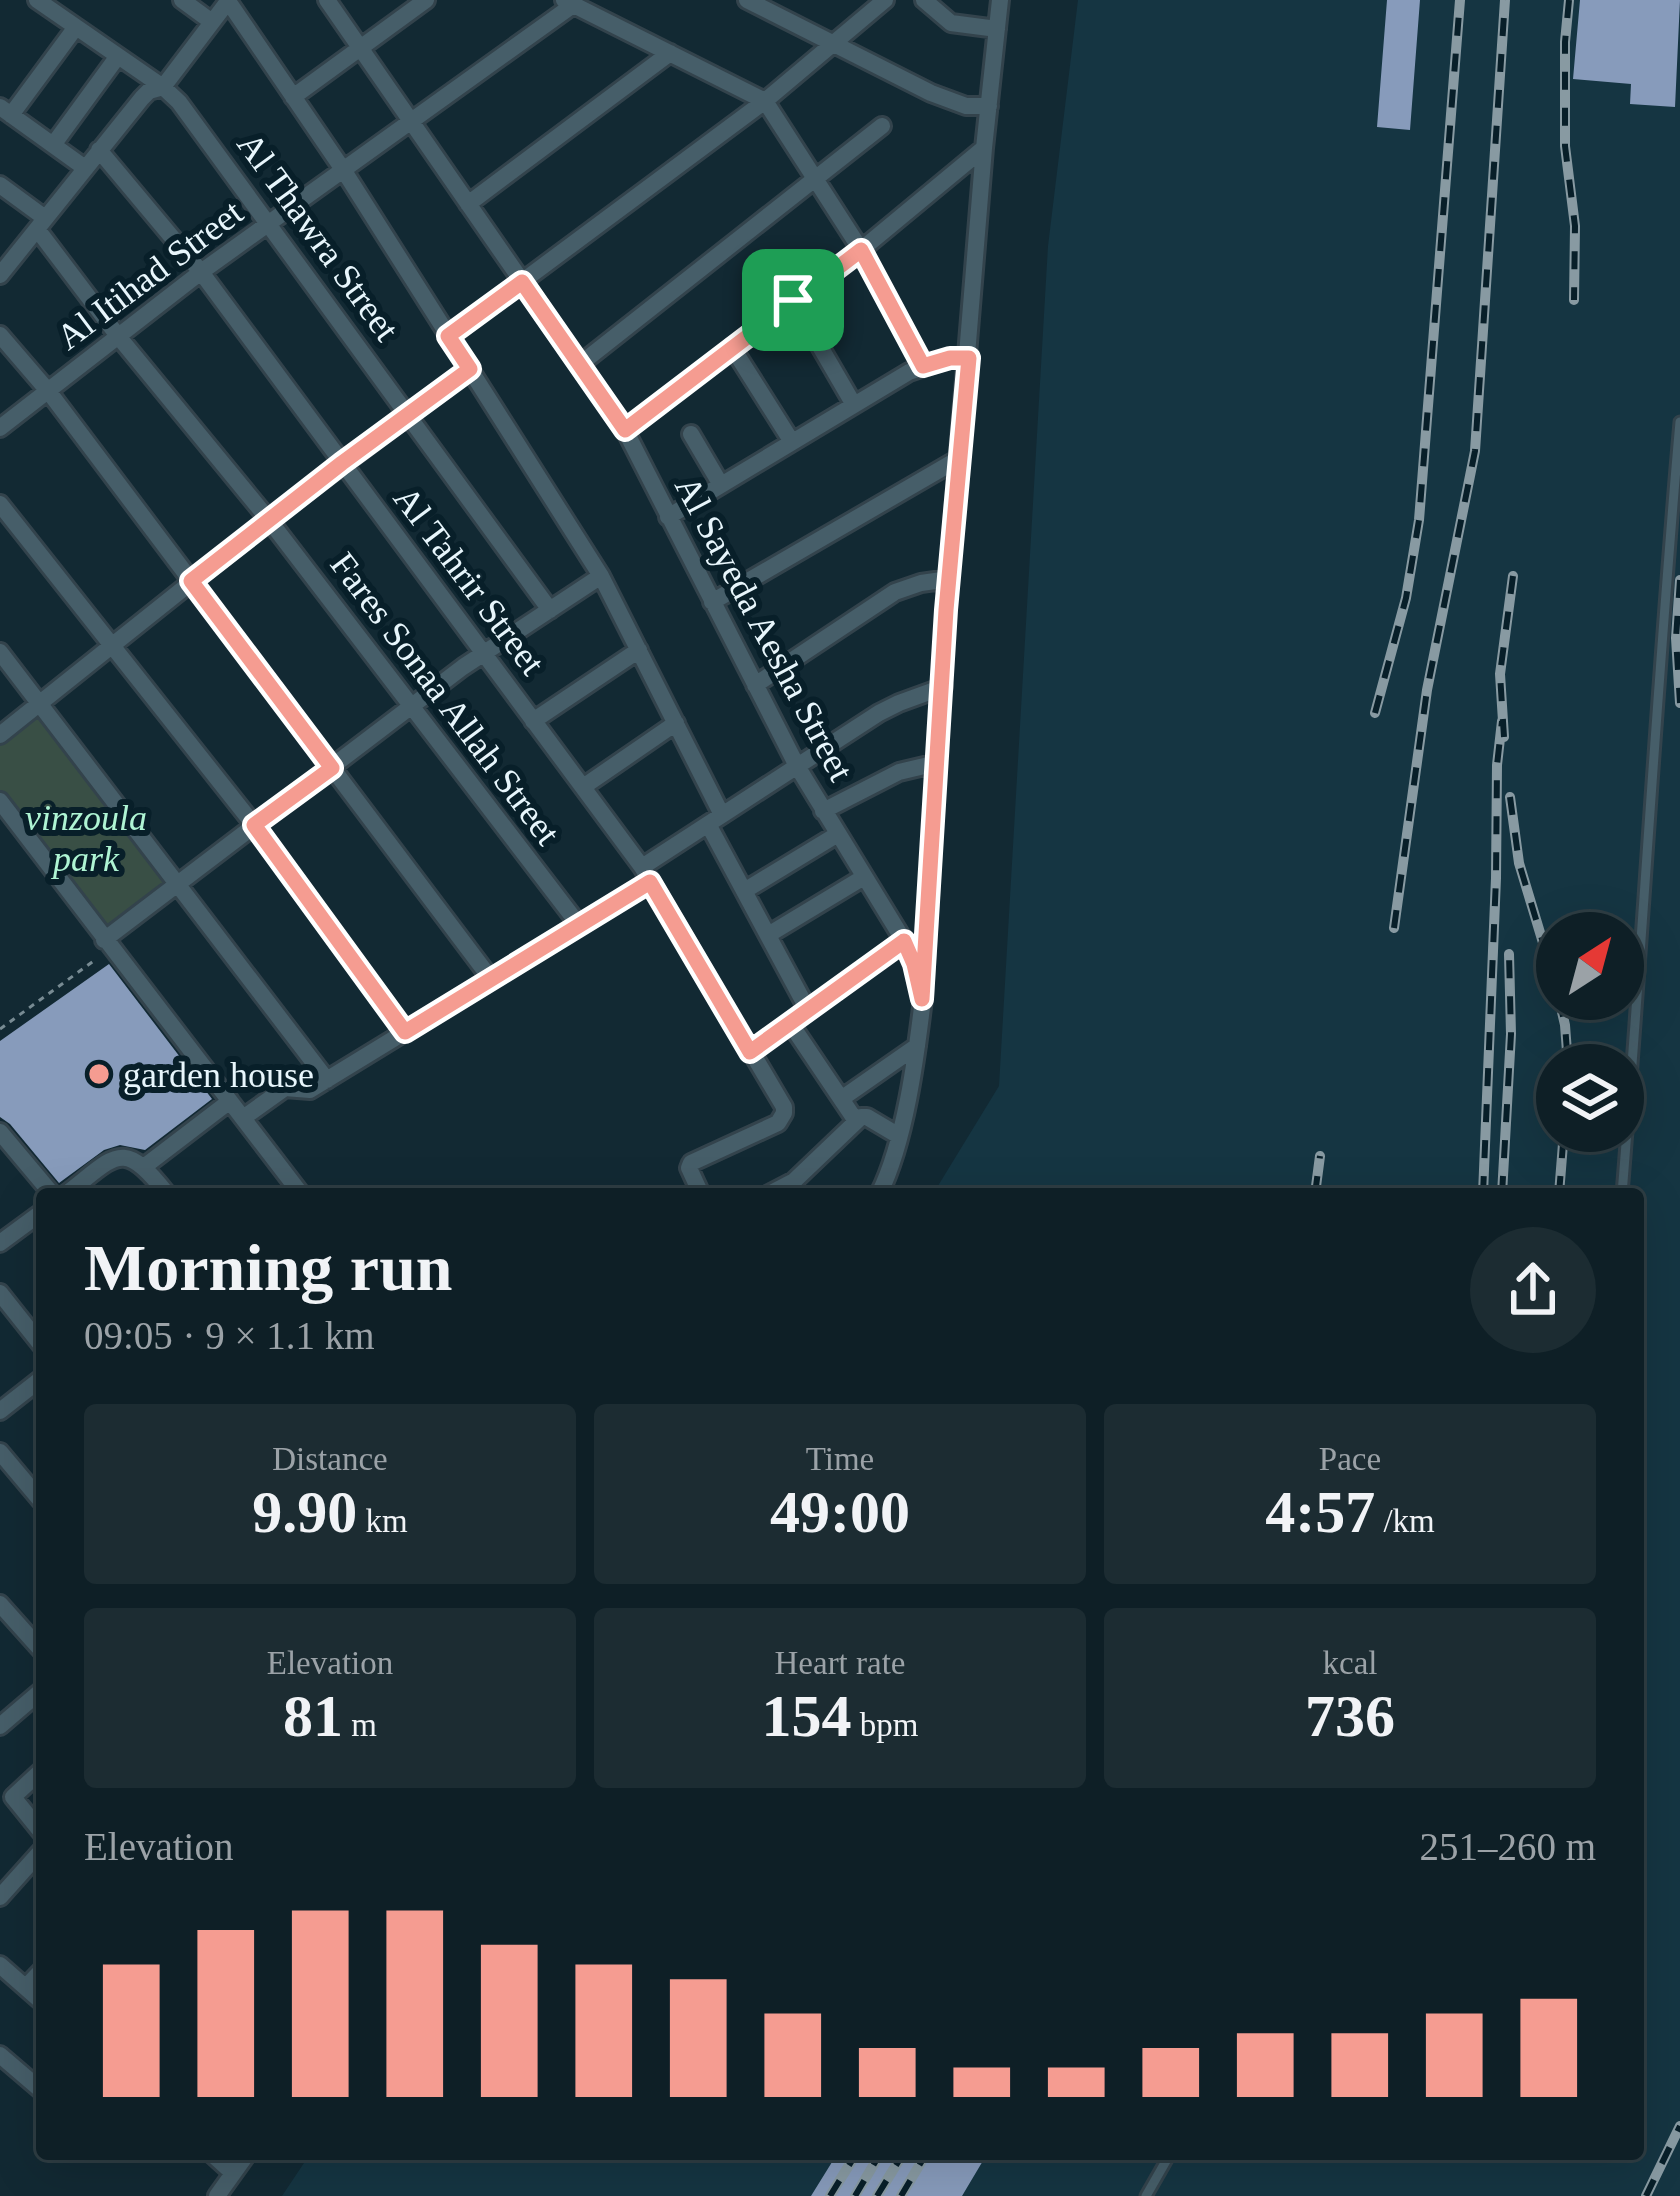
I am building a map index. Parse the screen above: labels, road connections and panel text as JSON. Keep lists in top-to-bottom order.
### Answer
{
  "streets": {
    "street": [
      "Al Thawra Street",
      "Al Itihad Street",
      "Al Tahrir Street",
      "Al Sayeda Aesha Street",
      "Fares Sonaa Allah Street"
    ]
  },
  "crossings": [
    ["Al Thawra Street", "Al Itihad Street"],
    ["Al Itihad Street", "Al Tahrir Street"],
    ["Al Itihad Street", "Al Sayeda Aesha Street"],
    ["Al Itihad Street", "Fares Sonaa Allah Street"]
  ],
  "parks": ["vinzoula park"],
  "places": ["garden house"],
  "north": "top right",
  "page": {
    "heading": ["Morning run", "09:05 · 9 × 1.1 km"],
    "stats": [
      ["Distance", "9.90 km"],
      ["Time", "49:00"],
      ["Pace", "4:57 /km"],
      ["Elevation", "81 m"],
      ["Heart rate", "154 bpm"],
      ["kcal", "736"]
    ],
    "chart": ["Elevation", "251–260 m"]
  }
}
